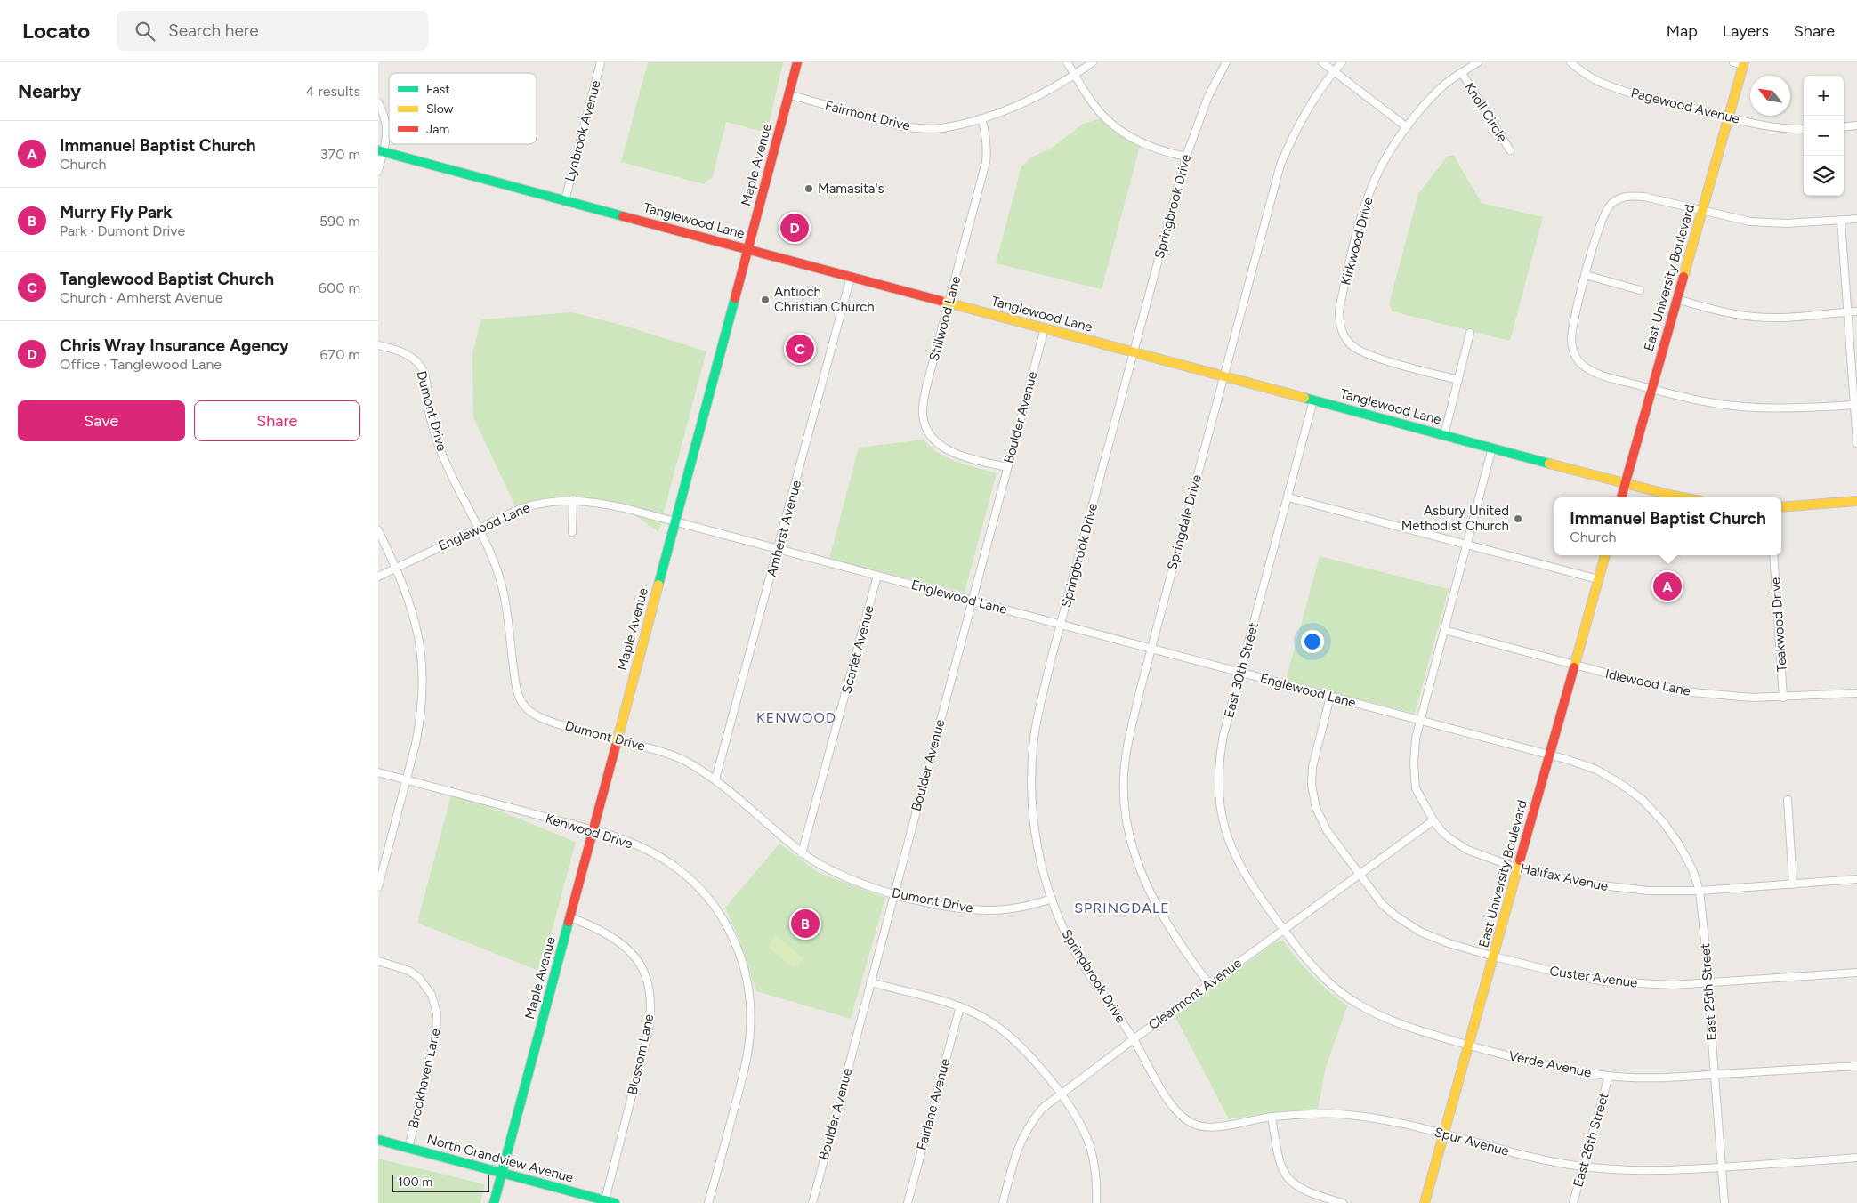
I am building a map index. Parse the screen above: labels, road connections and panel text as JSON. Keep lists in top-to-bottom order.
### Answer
{
  "streets": {
    "main road": [
      "Maple Avenue",
      "Tanglewood Lane",
      "East University Boulevard",
      "North Grandview Avenue"
    ],
    "street": [
      "Pagewood Avenue",
      "Knoll Circle",
      "Fairmont Drive",
      "Lynbrook Avenue",
      "Springbrook Drive",
      "Kirkwood Drive",
      "Stillwood Lane",
      "Dumont Drive",
      "Boulder Avenue",
      "Springdale Drive",
      "Englewood Lane",
      "Amherst Avenue",
      "Teakwood Drive",
      "Scarlet Avenue",
      "East 30th Street",
      "Idlewood Lane",
      "Kenwood Drive",
      "Halifax Avenue",
      "Custer Avenue",
      "East 25th Street",
      "Clearmont Avenue",
      "Blossom Lane",
      "Verde Avenue",
      "Brookhaven Lane",
      "Fairlane Avenue",
      "East 26th Street",
      "Spur Avenue"
    ]
  },
  "crossings": [
    ["Pagewood Avenue", "East University Boulevard"],
    ["Knoll Circle", "Kirkwood Drive"],
    ["Fairmont Drive", "Maple Avenue"],
    ["Fairmont Drive", "Stillwood Lane"],
    ["Lynbrook Avenue", "Tanglewood Lane"],
    ["Maple Avenue", "Tanglewood Lane"],
    ["Maple Avenue", "Dumont Drive"],
    ["Maple Avenue", "Englewood Lane"],
    ["Maple Avenue", "Kenwood Drive"],
    ["Maple Avenue", "Blossom Lane"],
    ["Maple Avenue", "North Grandview Avenue"],
    ["Springbrook Drive", "Tanglewood Lane"],
    ["Springbrook Drive", "Dumont Drive"],
    ["Springbrook Drive", "Englewood Lane"],
    ["Springbrook Drive", "Clearmont Avenue"],
    ["Springbrook Drive", "Spur Avenue"],
    ["Tanglewood Lane", "East University Boulevard"],
    ["Tanglewood Lane", "Stillwood Lane"],
    ["Tanglewood Lane", "Boulder Avenue"],
    ["Tanglewood Lane", "Springdale Drive"],
    ["Tanglewood Lane", "Amherst Avenue"],
    ["Tanglewood Lane", "East 30th Street"],
    ["Tanglewood Lane", "Halifax Avenue"],
    ["East University Boulevard", "Englewood Lane"],
    ["East University Boulevard", "Idlewood Lane"],
    ["East University Boulevard", "Halifax Avenue"],
    ["East University Boulevard", "Custer Avenue"],
    ["East University Boulevard", "Verde Avenue"],
    ["East University Boulevard", "Spur Avenue"],
    ["Stillwood Lane", "Boulder Avenue"],
    ["Dumont Drive", "Boulder Avenue"],
    ["Dumont Drive", "Englewood Lane"],
    ["Dumont Drive", "Amherst Avenue"],
    ["Dumont Drive", "Scarlet Avenue"],
    ["Boulder Avenue", "Englewood Lane"],
    ["Springdale Drive", "Englewood Lane"],
    ["Springdale Drive", "Clearmont Avenue"],
    ["Englewood Lane", "Amherst Avenue"],
    ["Englewood Lane", "Scarlet Avenue"],
    ["Englewood Lane", "East 30th Street"],
    ["Englewood Lane", "Halifax Avenue"],
    ["Englewood Lane", "Custer Avenue"],
    ["Englewood Lane", "East 25th Street"],
    ["Teakwood Drive", "Idlewood Lane"],
    ["East 30th Street", "Clearmont Avenue"],
    ["East 30th Street", "Verde Avenue"],
    ["Idlewood Lane", "Halifax Avenue"],
    ["Halifax Avenue", "East 25th Street"],
    ["Halifax Avenue", "Clearmont Avenue"],
    ["Custer Avenue", "East 25th Street"],
    ["Custer Avenue", "Clearmont Avenue"],
    ["East 25th Street", "Verde Avenue"],
    ["East 25th Street", "Spur Avenue"],
    ["Clearmont Avenue", "Verde Avenue"],
    ["Clearmont Avenue", "Spur Avenue"],
    ["Blossom Lane", "North Grandview Avenue"],
    ["Verde Avenue", "East 26th Street"],
    ["Brookhaven Lane", "North Grandview Avenue"],
    ["East 26th Street", "Spur Avenue"]
  ],
  "districts": ["KENWOOD", "SPRINGDALE"],
  "places": ["Mamasita's", "Antioch Christian Church", "Asbury United Methodist Church"],
  "legend": ["Fast", "Slow", "Jam"],
  "scale_bar": "100 m",
  "north": "top left",
  "page": {
    "header": "Locato",
    "search": "Search here",
    "nav": ["Map", "Layers", "Share"],
    "heading": ["Nearby", "4 results"],
    "map_buttons": ["+", "−"],
    "list": [
      {
        "mark": "A",
        "name": "Immanuel Baptist Church",
        "note": "Church",
        "value": "370 m"
      },
      {
        "mark": "B",
        "name": "Murry Fly Park",
        "note": "Park · Dumont Drive",
        "value": "590 m"
      },
      {
        "mark": "C",
        "name": "Tanglewood Baptist Church",
        "note": "Church · Amherst Avenue",
        "value": "600 m"
      },
      {
        "mark": "D",
        "name": "Chris Wray Insurance Agency",
        "note": "Office · Tanglewood Lane",
        "value": "670 m"
      }
    ],
    "pins": [
      "D",
      "C",
      "A",
      "B"
    ],
    "buttons": ["Save", "Share"],
    "popup": ["Immanuel Baptist Church", "Church"],
    "scale": "100 m"
  }
}
